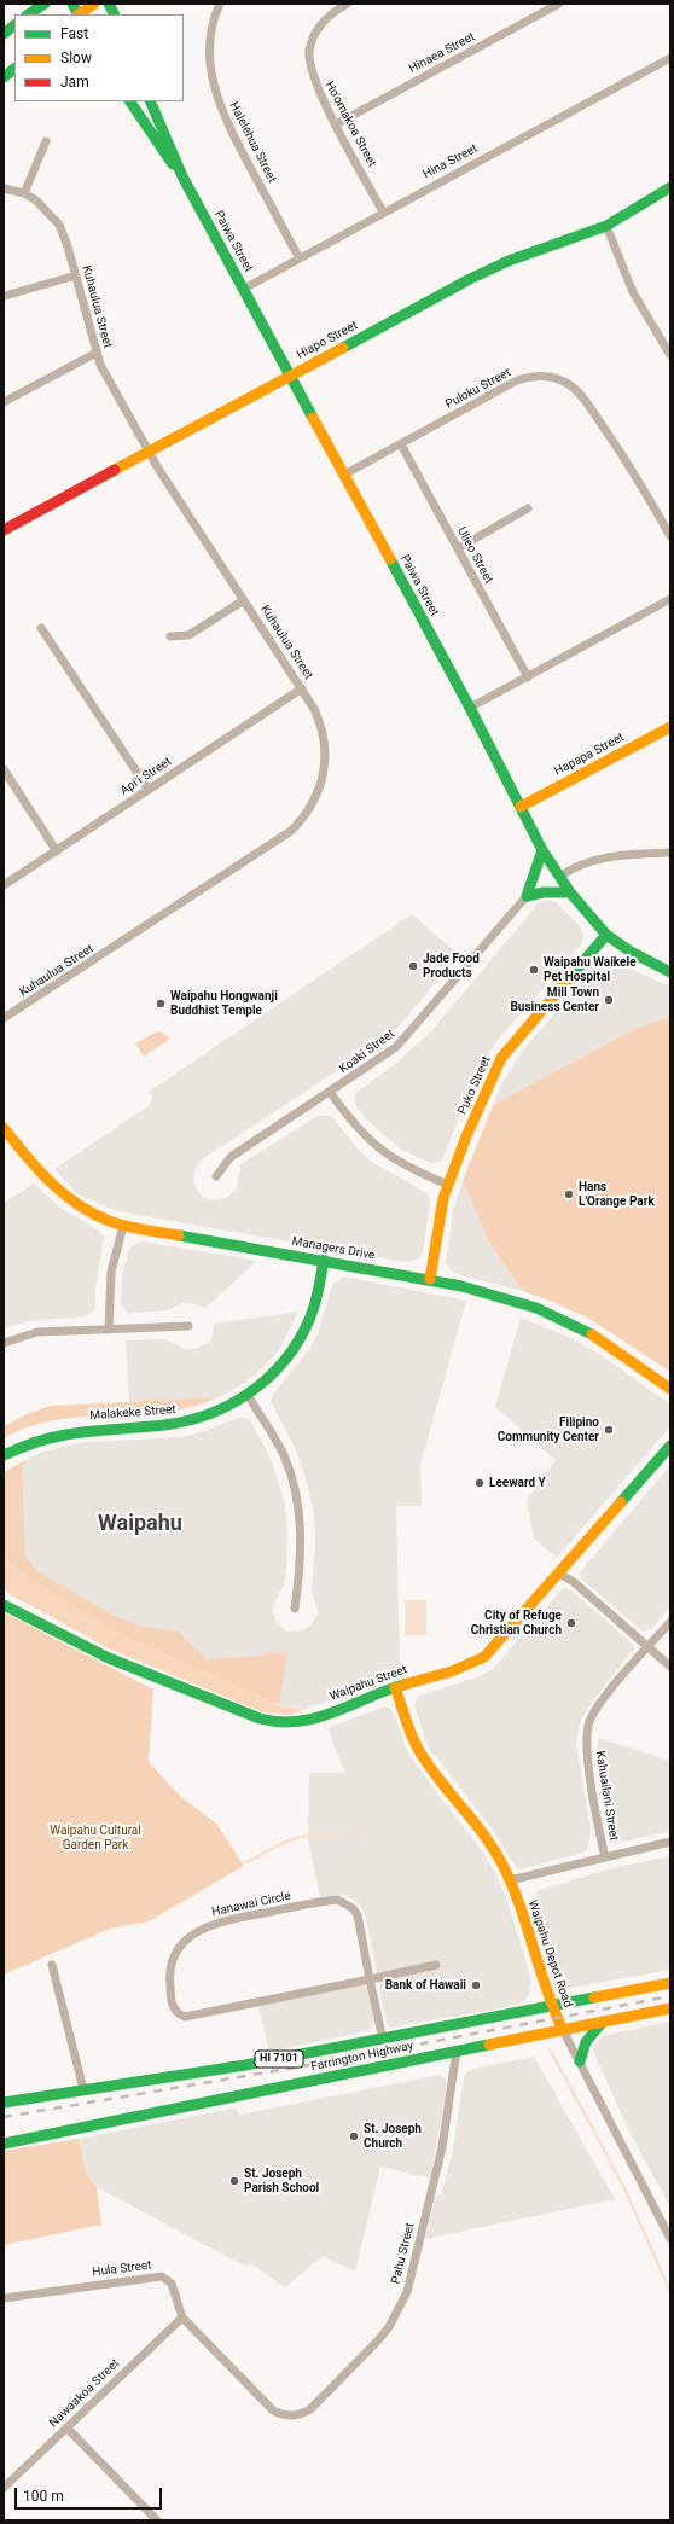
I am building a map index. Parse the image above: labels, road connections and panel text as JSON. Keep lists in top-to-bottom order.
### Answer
{
  "streets": {
    "main road": [
      "Paiwa Street",
      "Hiapo Street",
      "Hapapa Street",
      "Puko Street",
      "Managers Drive",
      "Malakeke Street",
      "Waipahu Street",
      "Waipahu Depot Road",
      "Farrington Highway",
      "HI 7101"
    ],
    "street": [
      "Hinaea Street",
      "Ho'omakoa Street",
      "Halelehua Street",
      "Hina Street",
      "Kuhaulua Street",
      "Puloku Street",
      "Ulieo Street",
      "Apiʻi Street",
      "Koaki Street",
      "Kahuailani Street",
      "Hanawai Circle",
      "Pahu Street",
      "Hula Street",
      "Nawaakoa Street"
    ]
  },
  "crossings": [
    ["Hinaea Street", "Ho'omakoa Street"],
    ["Ho'omakoa Street", "Hina Street"],
    ["Halelehua Street", "Hina Street"],
    ["Hina Street", "Paiwa Street"],
    ["Paiwa Street", "Hiapo Street"],
    ["Paiwa Street", "Puloku Street"],
    ["Paiwa Street", "Hapapa Street"],
    ["Paiwa Street", "Puko Street"],
    ["Kuhaulua Street", "Hiapo Street"],
    ["Kuhaulua Street", "Apiʻi Street"],
    ["Puloku Street", "Ulieo Street"],
    ["Puko Street", "Managers Drive"],
    ["Managers Drive", "Malakeke Street"],
    ["Waipahu Street", "Waipahu Depot Road"],
    ["Hanawai Circle", "Farrington Highway"],
    ["Waipahu Depot Road", "Farrington Highway"],
    ["Farrington Highway", "Pahu Street"],
    ["Pahu Street", "Hula Street"],
    ["Hula Street", "Nawaakoa Street"]
  ],
  "districts": ["Waipahu"],
  "parks": ["Waipahu Cultural Garden Park"],
  "places": [
    "Jade Food Products",
    "Waipahu Waikele Pet Hospital",
    "Mill Town Business Center",
    "Waipahu Hongwanji Buddhist Temple",
    "Hans L'Orange Park",
    "Filipino Community Center",
    "Leeward Y",
    "City of Refuge Christian Church",
    "Bank of Hawaii",
    "St. Joseph Church",
    "St. Joseph Parish School"
  ],
  "legend": ["Fast", "Slow", "Jam"],
  "scale_bar": "100 m"
}
